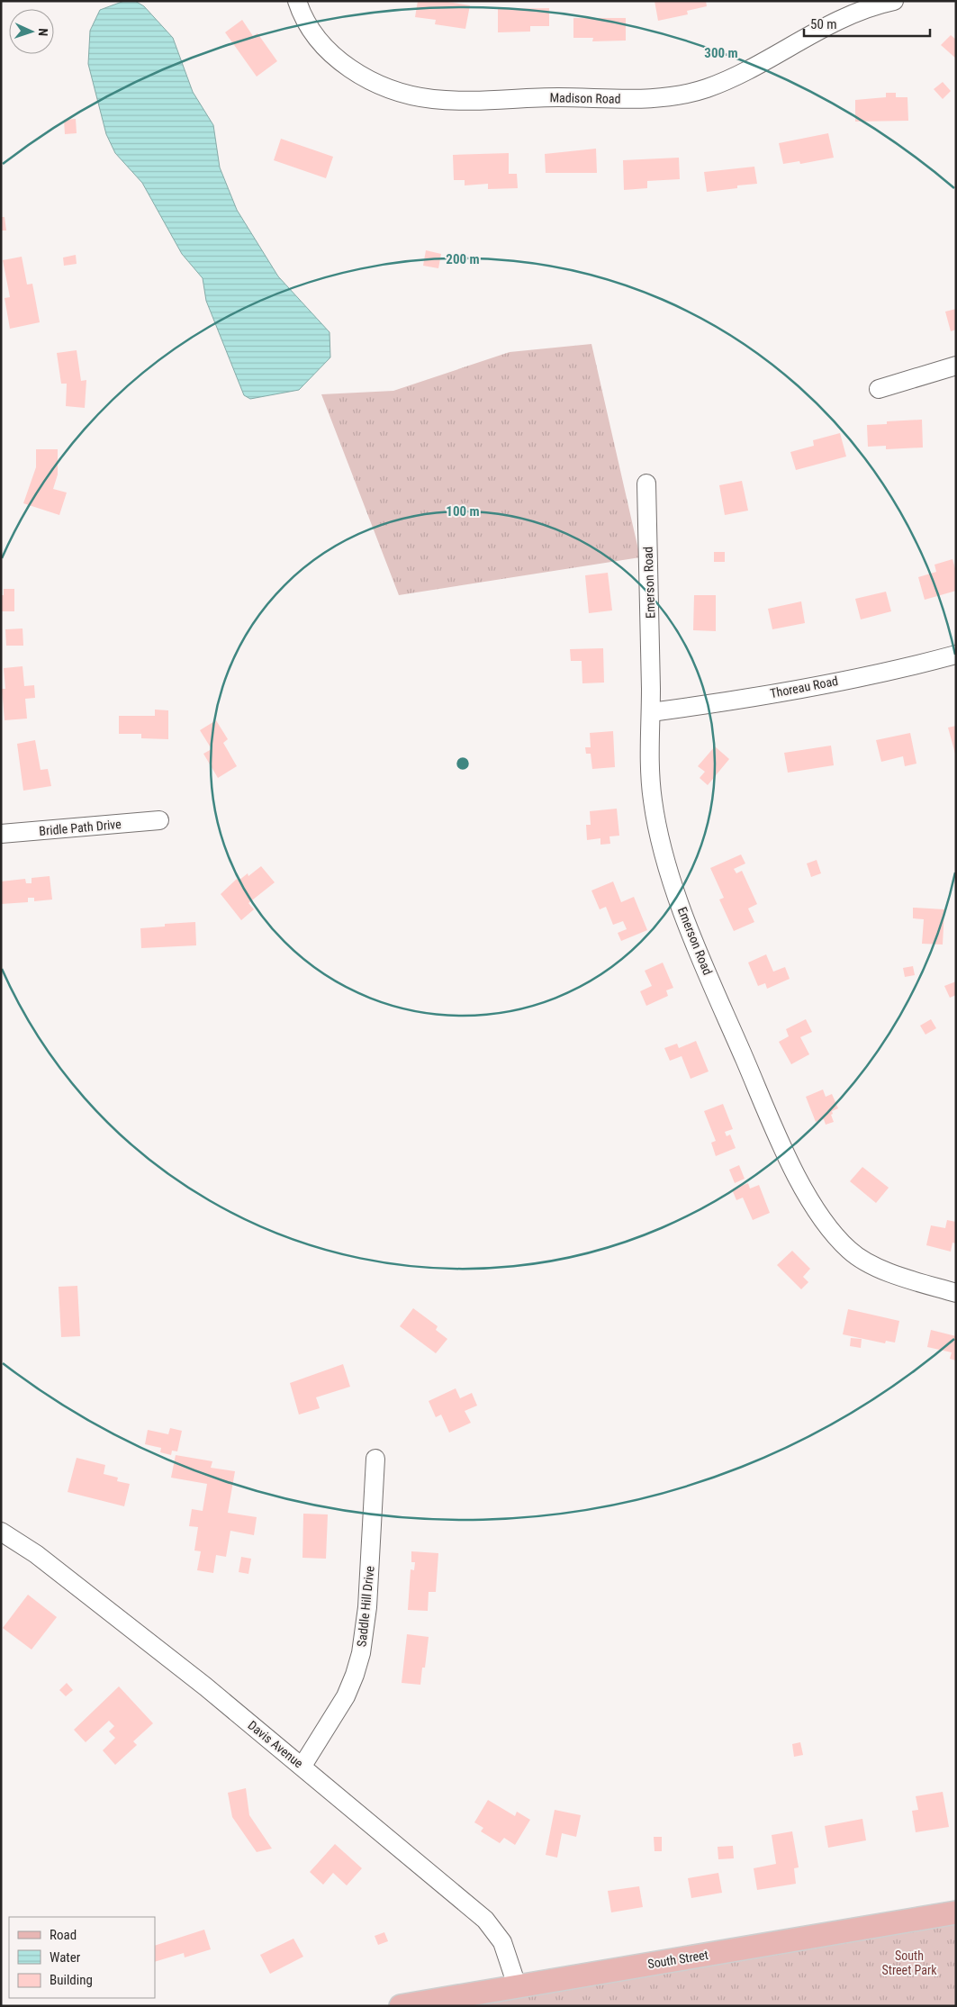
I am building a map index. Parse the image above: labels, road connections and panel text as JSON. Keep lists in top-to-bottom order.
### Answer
{
  "streets": {
    "main road": ["South Street"],
    "street": [
      "Madison Road",
      "Emerson Road",
      "Thoreau Road",
      "Bridle Path Drive",
      "Saddle Hill Drive",
      "Davis Avenue"
    ]
  },
  "crossings": [
    ["Emerson Road", "Thoreau Road"],
    ["Saddle Hill Drive", "Davis Avenue"],
    ["Davis Avenue", "South Street"]
  ],
  "parks": ["South Street Park"],
  "legend": ["Road", "Water", "Building"],
  "scale_bar": "50 m",
  "north": "right",
  "rings": ["300 m", "200 m", "100 m"]
}
